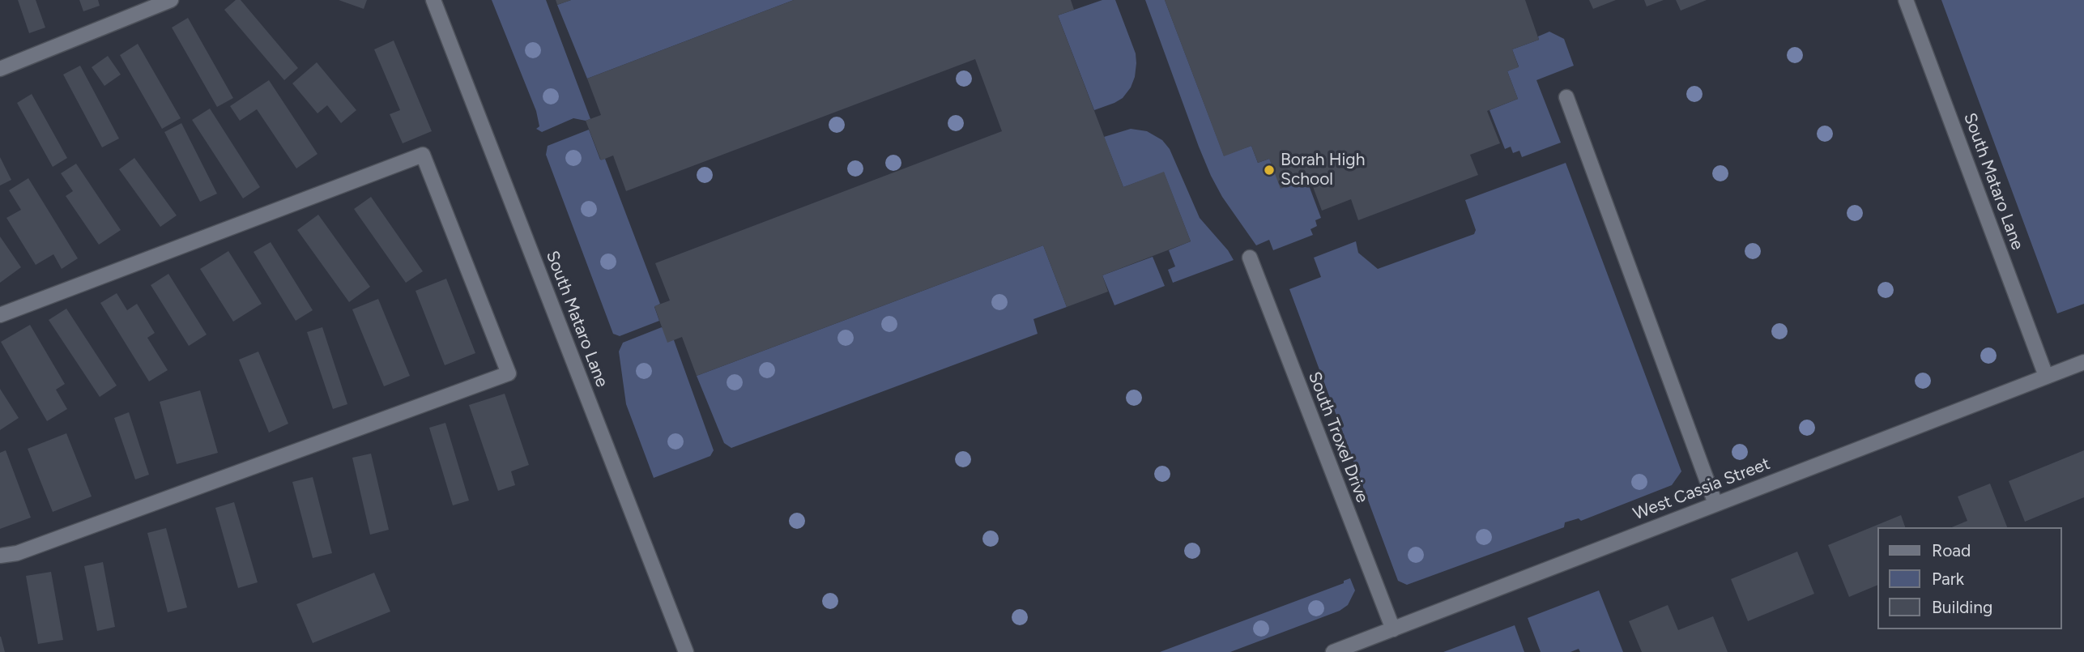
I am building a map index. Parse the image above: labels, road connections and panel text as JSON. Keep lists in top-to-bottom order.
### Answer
{
  "streets": {
    "street": ["South Mataro Lane", "South Troxel Drive", "West Cassia Street"]
  },
  "crossings": [
    ["South Mataro Lane", "West Cassia Street"],
    ["South Troxel Drive", "West Cassia Street"]
  ],
  "places": ["Borah High School"],
  "legend": ["Road", "Park", "Building"]
}
